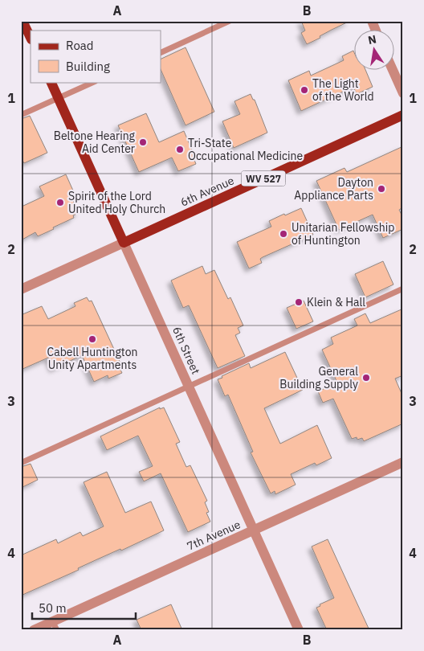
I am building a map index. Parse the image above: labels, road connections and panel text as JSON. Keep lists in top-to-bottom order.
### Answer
{
  "streets": {
    "main road": ["WV 527", "6th Avenue", "6th Street"],
    "street": ["7th Avenue"]
  },
  "crossings": [
    ["6th Avenue", "6th Street"],
    ["6th Street", "7th Avenue"]
  ],
  "places": [
    "The Light of the World",
    "Beltone Hearing Aid Center",
    "Tri-State Occupational Medicine",
    "Dayton Appliance Parts",
    "Spirit of the Lord United Holy Church",
    "Unitarian Fellowship of Huntington",
    "Klein & Hall",
    "Cabell Huntington Unity Apartments",
    "General Building Supply"
  ],
  "legend": ["Road", "Building"],
  "scale_bar": "50 m",
  "north": "top",
  "grid": {
    "columns": ["A", "B"],
    "rows": [
      "1",
      "2",
      "3",
      "4"
    ]
  }
}
